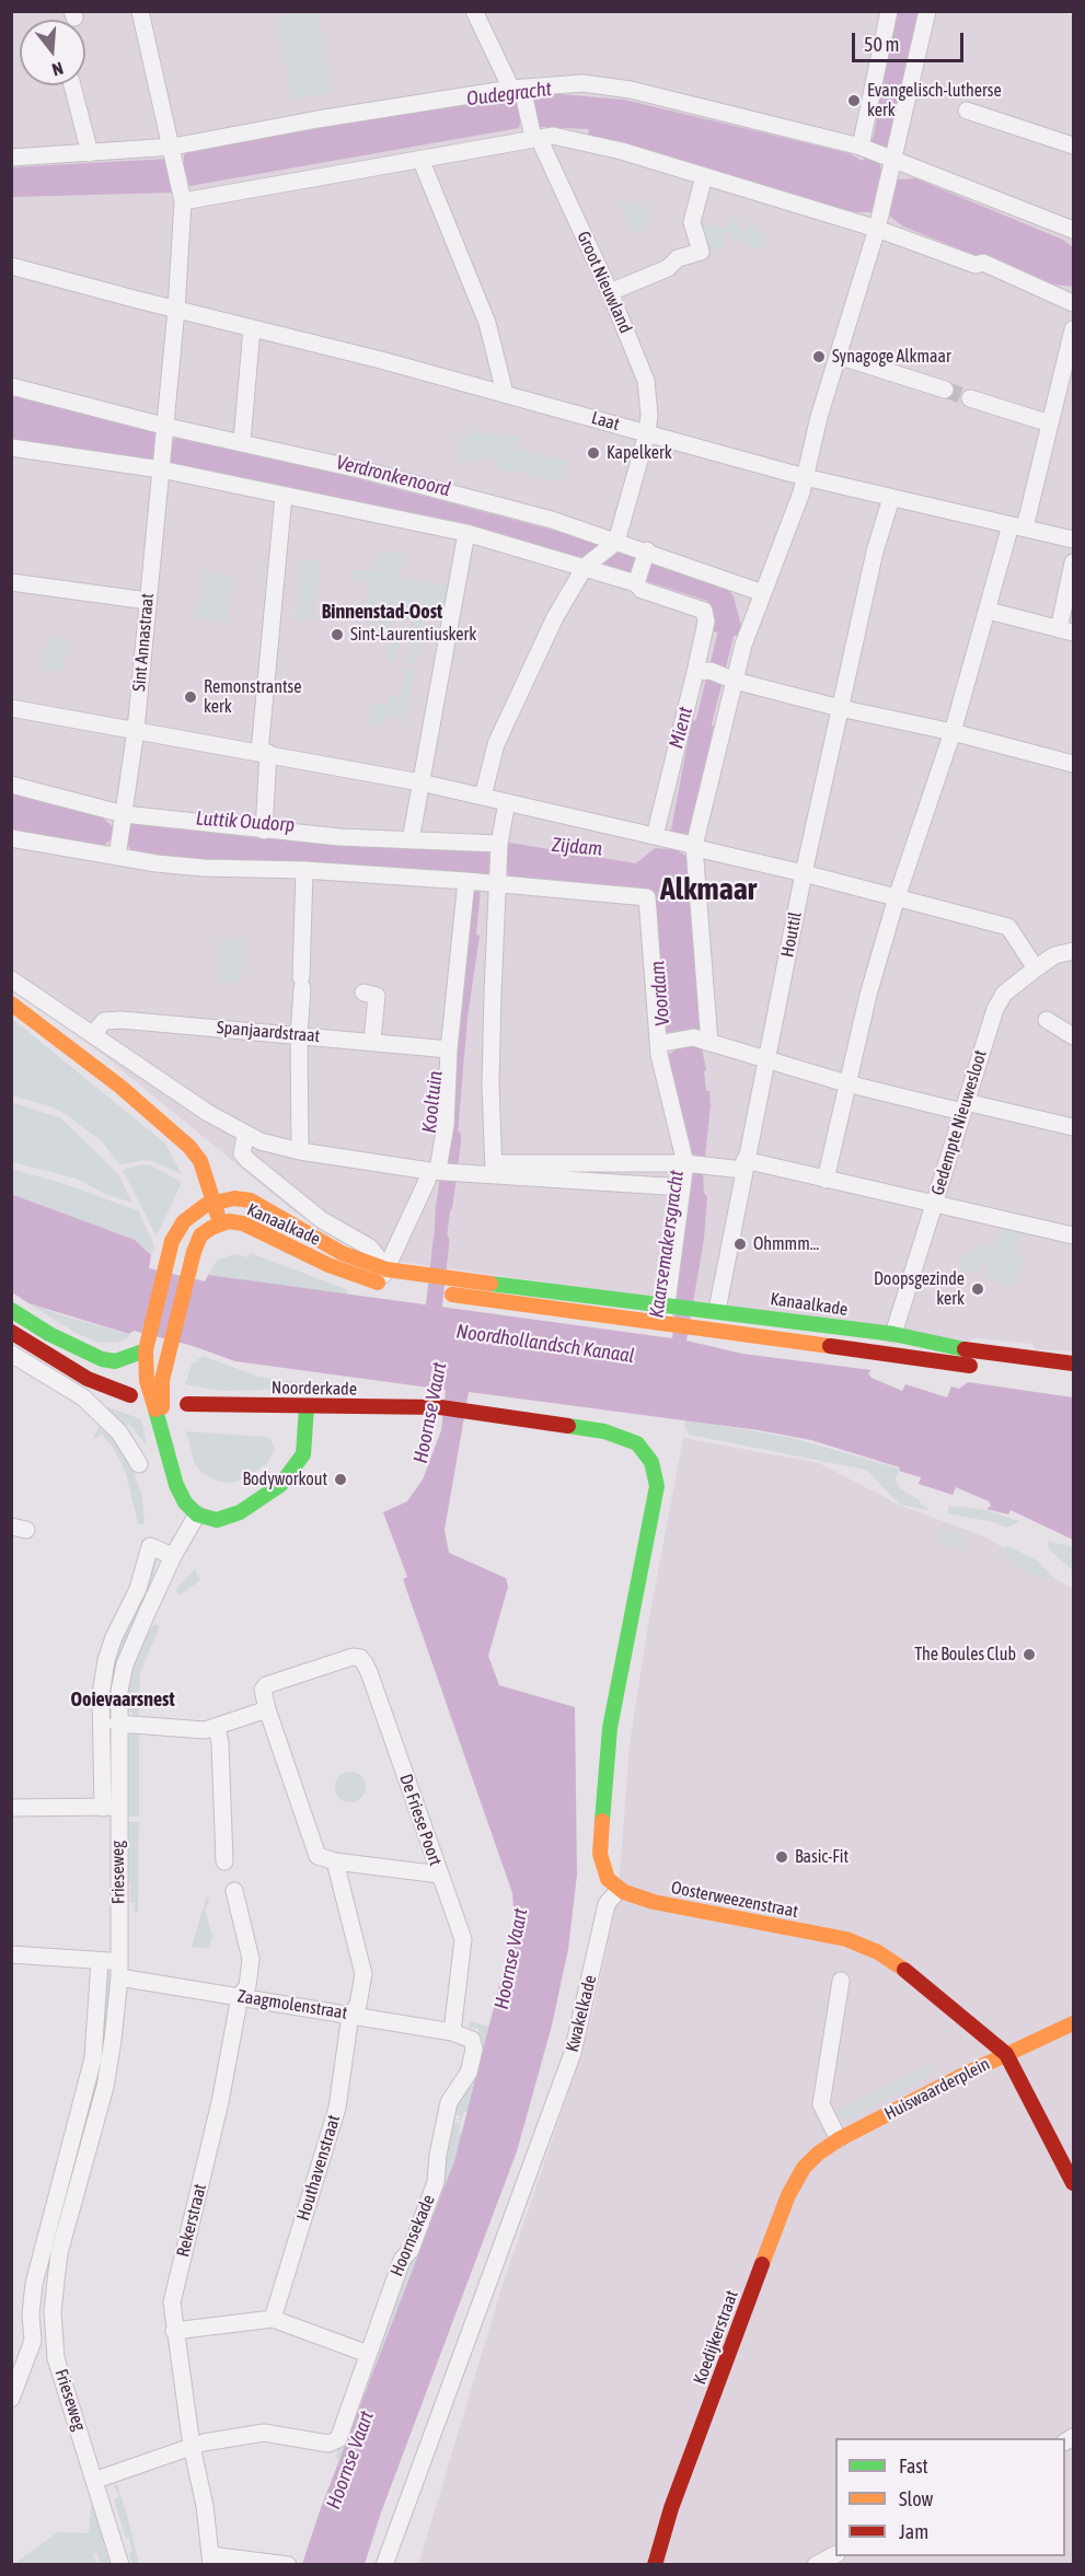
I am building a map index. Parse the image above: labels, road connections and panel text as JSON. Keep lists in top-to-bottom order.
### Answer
{
  "streets": {
    "street": [
      "Groot Nieuwland",
      "Laat",
      "Sint Annastraat",
      "Houttil",
      "Spanjaardstraat",
      "Gedempte Nieuwesloot",
      "Kanaalkade",
      "Noorderkade",
      "De Friese Poort",
      "Frieseweg",
      "Oosterweezenstraat",
      "Zaagmolenstraat",
      "Kwakelkade",
      "Huiswaarderplein",
      "Houthavenstraat",
      "Rekerstraat",
      "Hoornsekade",
      "Koedijkerstraat"
    ]
  },
  "crossings": [
    ["Groot Nieuwland", "Laat"],
    ["Laat", "Sint Annastraat"],
    ["Laat", "Houttil"],
    ["Houttil", "Kanaalkade"],
    ["Gedempte Nieuwesloot", "Kanaalkade"],
    ["Noorderkade", "Oosterweezenstraat"],
    ["Noorderkade", "Kwakelkade"],
    ["De Friese Poort", "Houthavenstraat"],
    ["Frieseweg", "Zaagmolenstraat"],
    ["Oosterweezenstraat", "Kwakelkade"],
    ["Oosterweezenstraat", "Huiswaarderplein"],
    ["Zaagmolenstraat", "Houthavenstraat"],
    ["Zaagmolenstraat", "Rekerstraat"],
    ["Zaagmolenstraat", "Hoornsekade"],
    ["Huiswaarderplein", "Koedijkerstraat"],
    ["Rekerstraat", "Hoornsekade"]
  ],
  "districts": ["Binnenstad-Oost", "Alkmaar", "Ooievaarsnest"],
  "water": [
    "Oudegracht",
    "Verdronkenoord",
    "Mient",
    "Luttik Oudorp",
    "Zijdam",
    "Voordam",
    "Kooltuin",
    "Kaarsemakersgracht",
    "Noordhollandsch Kanaal",
    "Hoornse Vaart"
  ],
  "places": [
    "Evangelisch-lutherse kerk",
    "Synagoge Alkmaar",
    "Kapelkerk",
    "Sint-Laurentiuskerk",
    "Remonstrantse kerk",
    "Ohmmm...",
    "Doopsgezinde kerk",
    "Bodyworkout",
    "The Boules Club",
    "Basic-Fit"
  ],
  "legend": ["Fast", "Slow", "Jam"],
  "scale_bar": "50 m",
  "north": "bottom"
}
